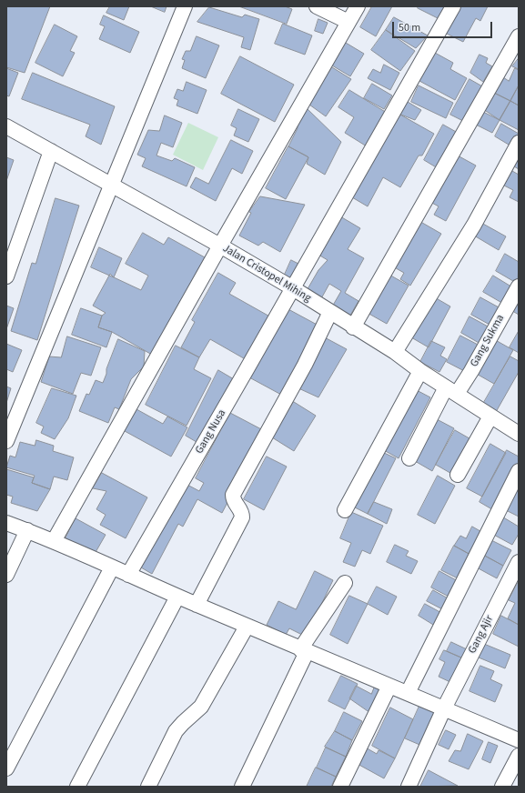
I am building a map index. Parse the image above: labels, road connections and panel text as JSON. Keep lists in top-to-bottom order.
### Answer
{
  "streets": {
    "street": [
      "Jalan Cristopel Mihing",
      "Gang Sukma",
      "Gang Nusa",
      "Gang Ajir"
    ]
  },
  "crossings": [
    ["Jalan Cristopel Mihing", "Gang Sukma"],
    ["Jalan Cristopel Mihing", "Gang Nusa"]
  ],
  "scale_bar": "50 m"
}
